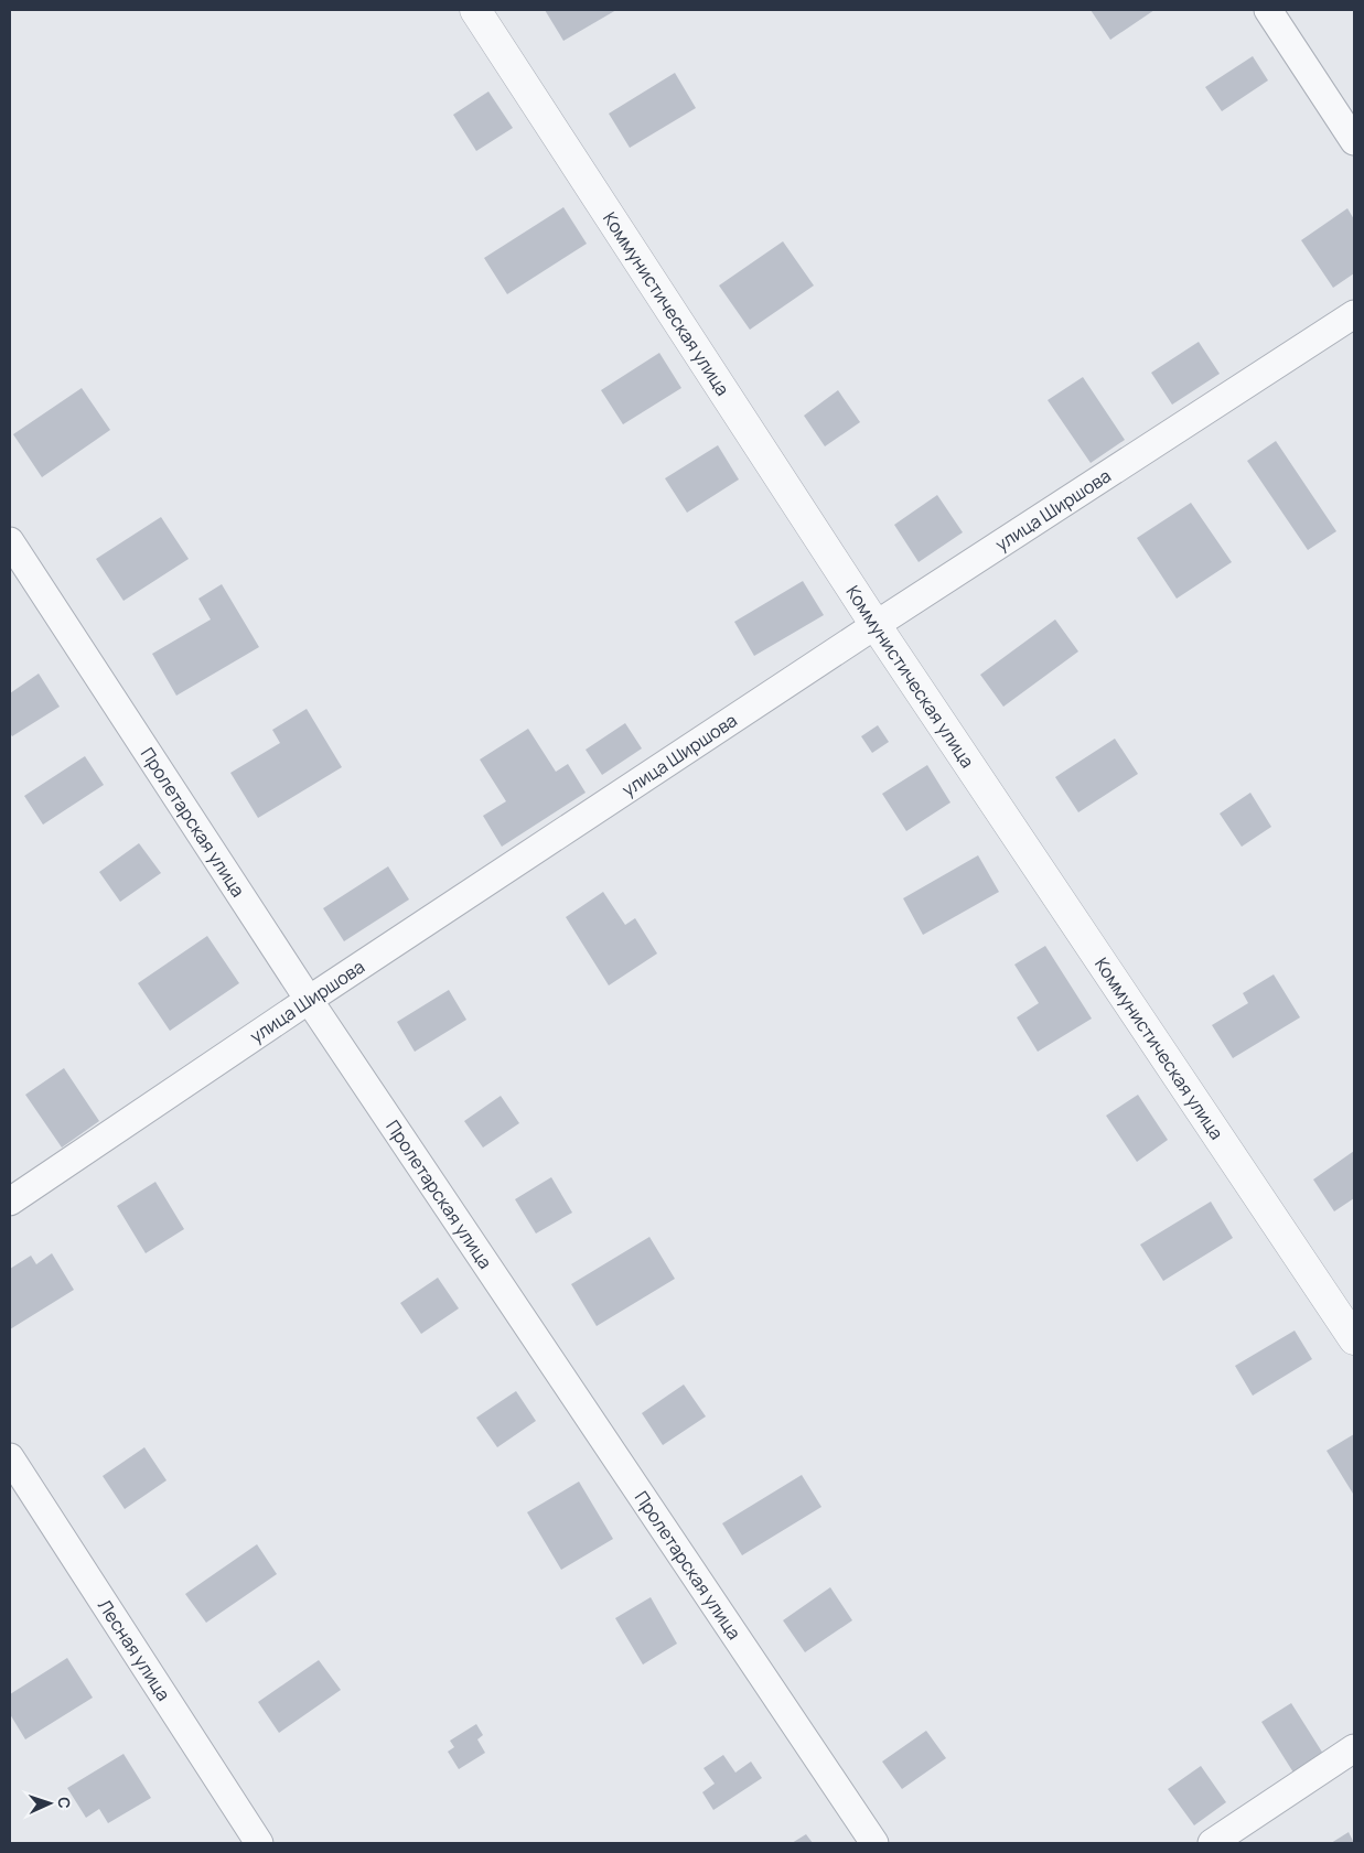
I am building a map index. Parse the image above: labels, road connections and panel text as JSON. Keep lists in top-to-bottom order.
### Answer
{
  "streets": {
    "street": [
      "Коммунистическая улица",
      "улица Ширшова",
      "Пролетарская улица",
      "Лесная улица"
    ]
  },
  "crossings": [
    ["Коммунистическая улица", "улица Ширшова"],
    ["улица Ширшова", "Пролетарская улица"]
  ],
  "north": "right"
}
